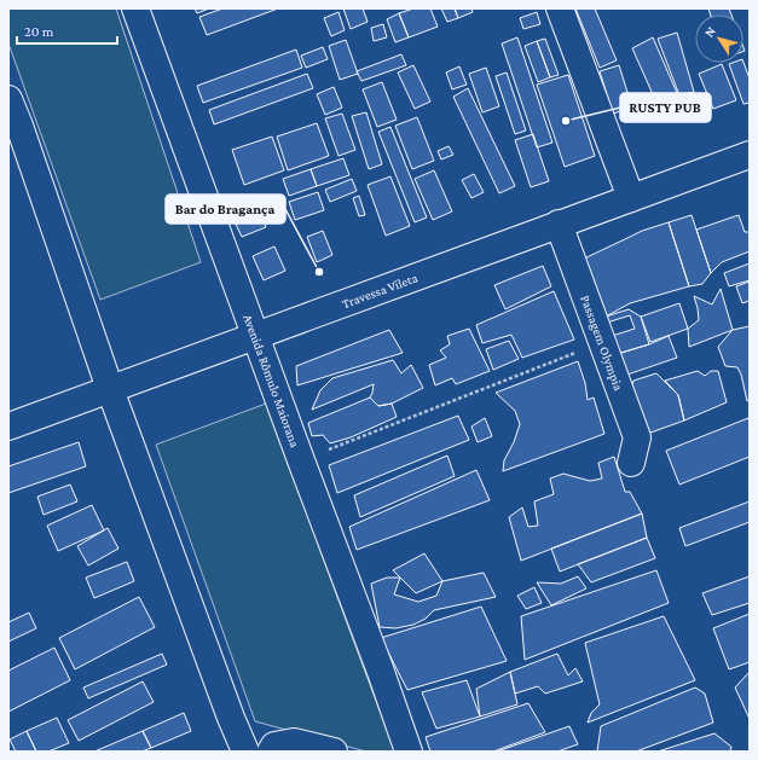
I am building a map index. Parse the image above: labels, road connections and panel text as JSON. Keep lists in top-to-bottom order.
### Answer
{
  "streets": {
    "street": ["Travessa Vileta", "Passagem Olympia", "Avenida Rômulo Maiorana"]
  },
  "crossings": [
    ["Travessa Vileta", "Passagem Olympia"],
    ["Travessa Vileta", "Avenida Rômulo Maiorana"]
  ],
  "places": ["RUSTY PUB", "Bar do Bragança"],
  "scale_bar": "20 m",
  "north": "top left"
}
